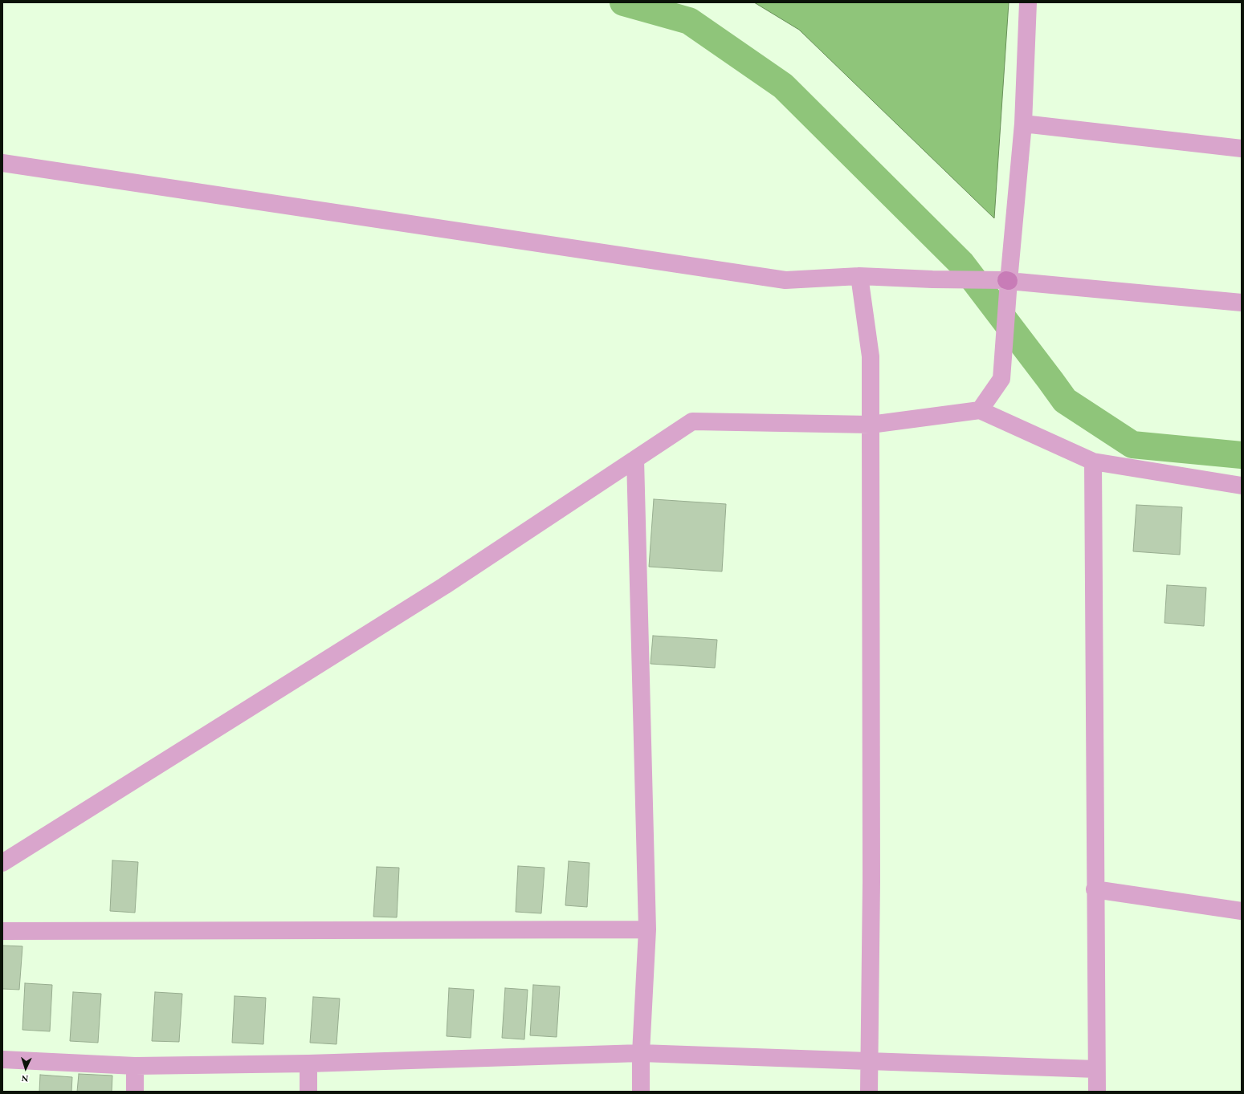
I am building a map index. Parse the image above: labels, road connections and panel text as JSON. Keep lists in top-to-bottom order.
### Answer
{
  "north": "bottom"
}
